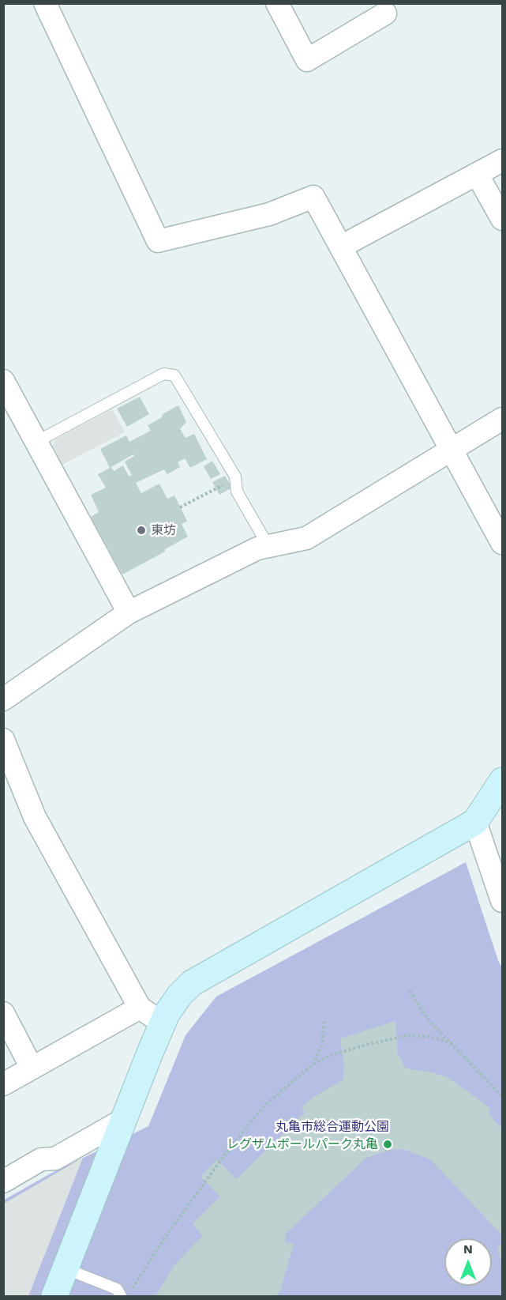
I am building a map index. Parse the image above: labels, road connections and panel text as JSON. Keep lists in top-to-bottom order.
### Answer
{
  "parks": ["丸亀市総合運動公園"],
  "places": ["東坊", "レグザムボールパーク丸亀"],
  "north": "top"
}
